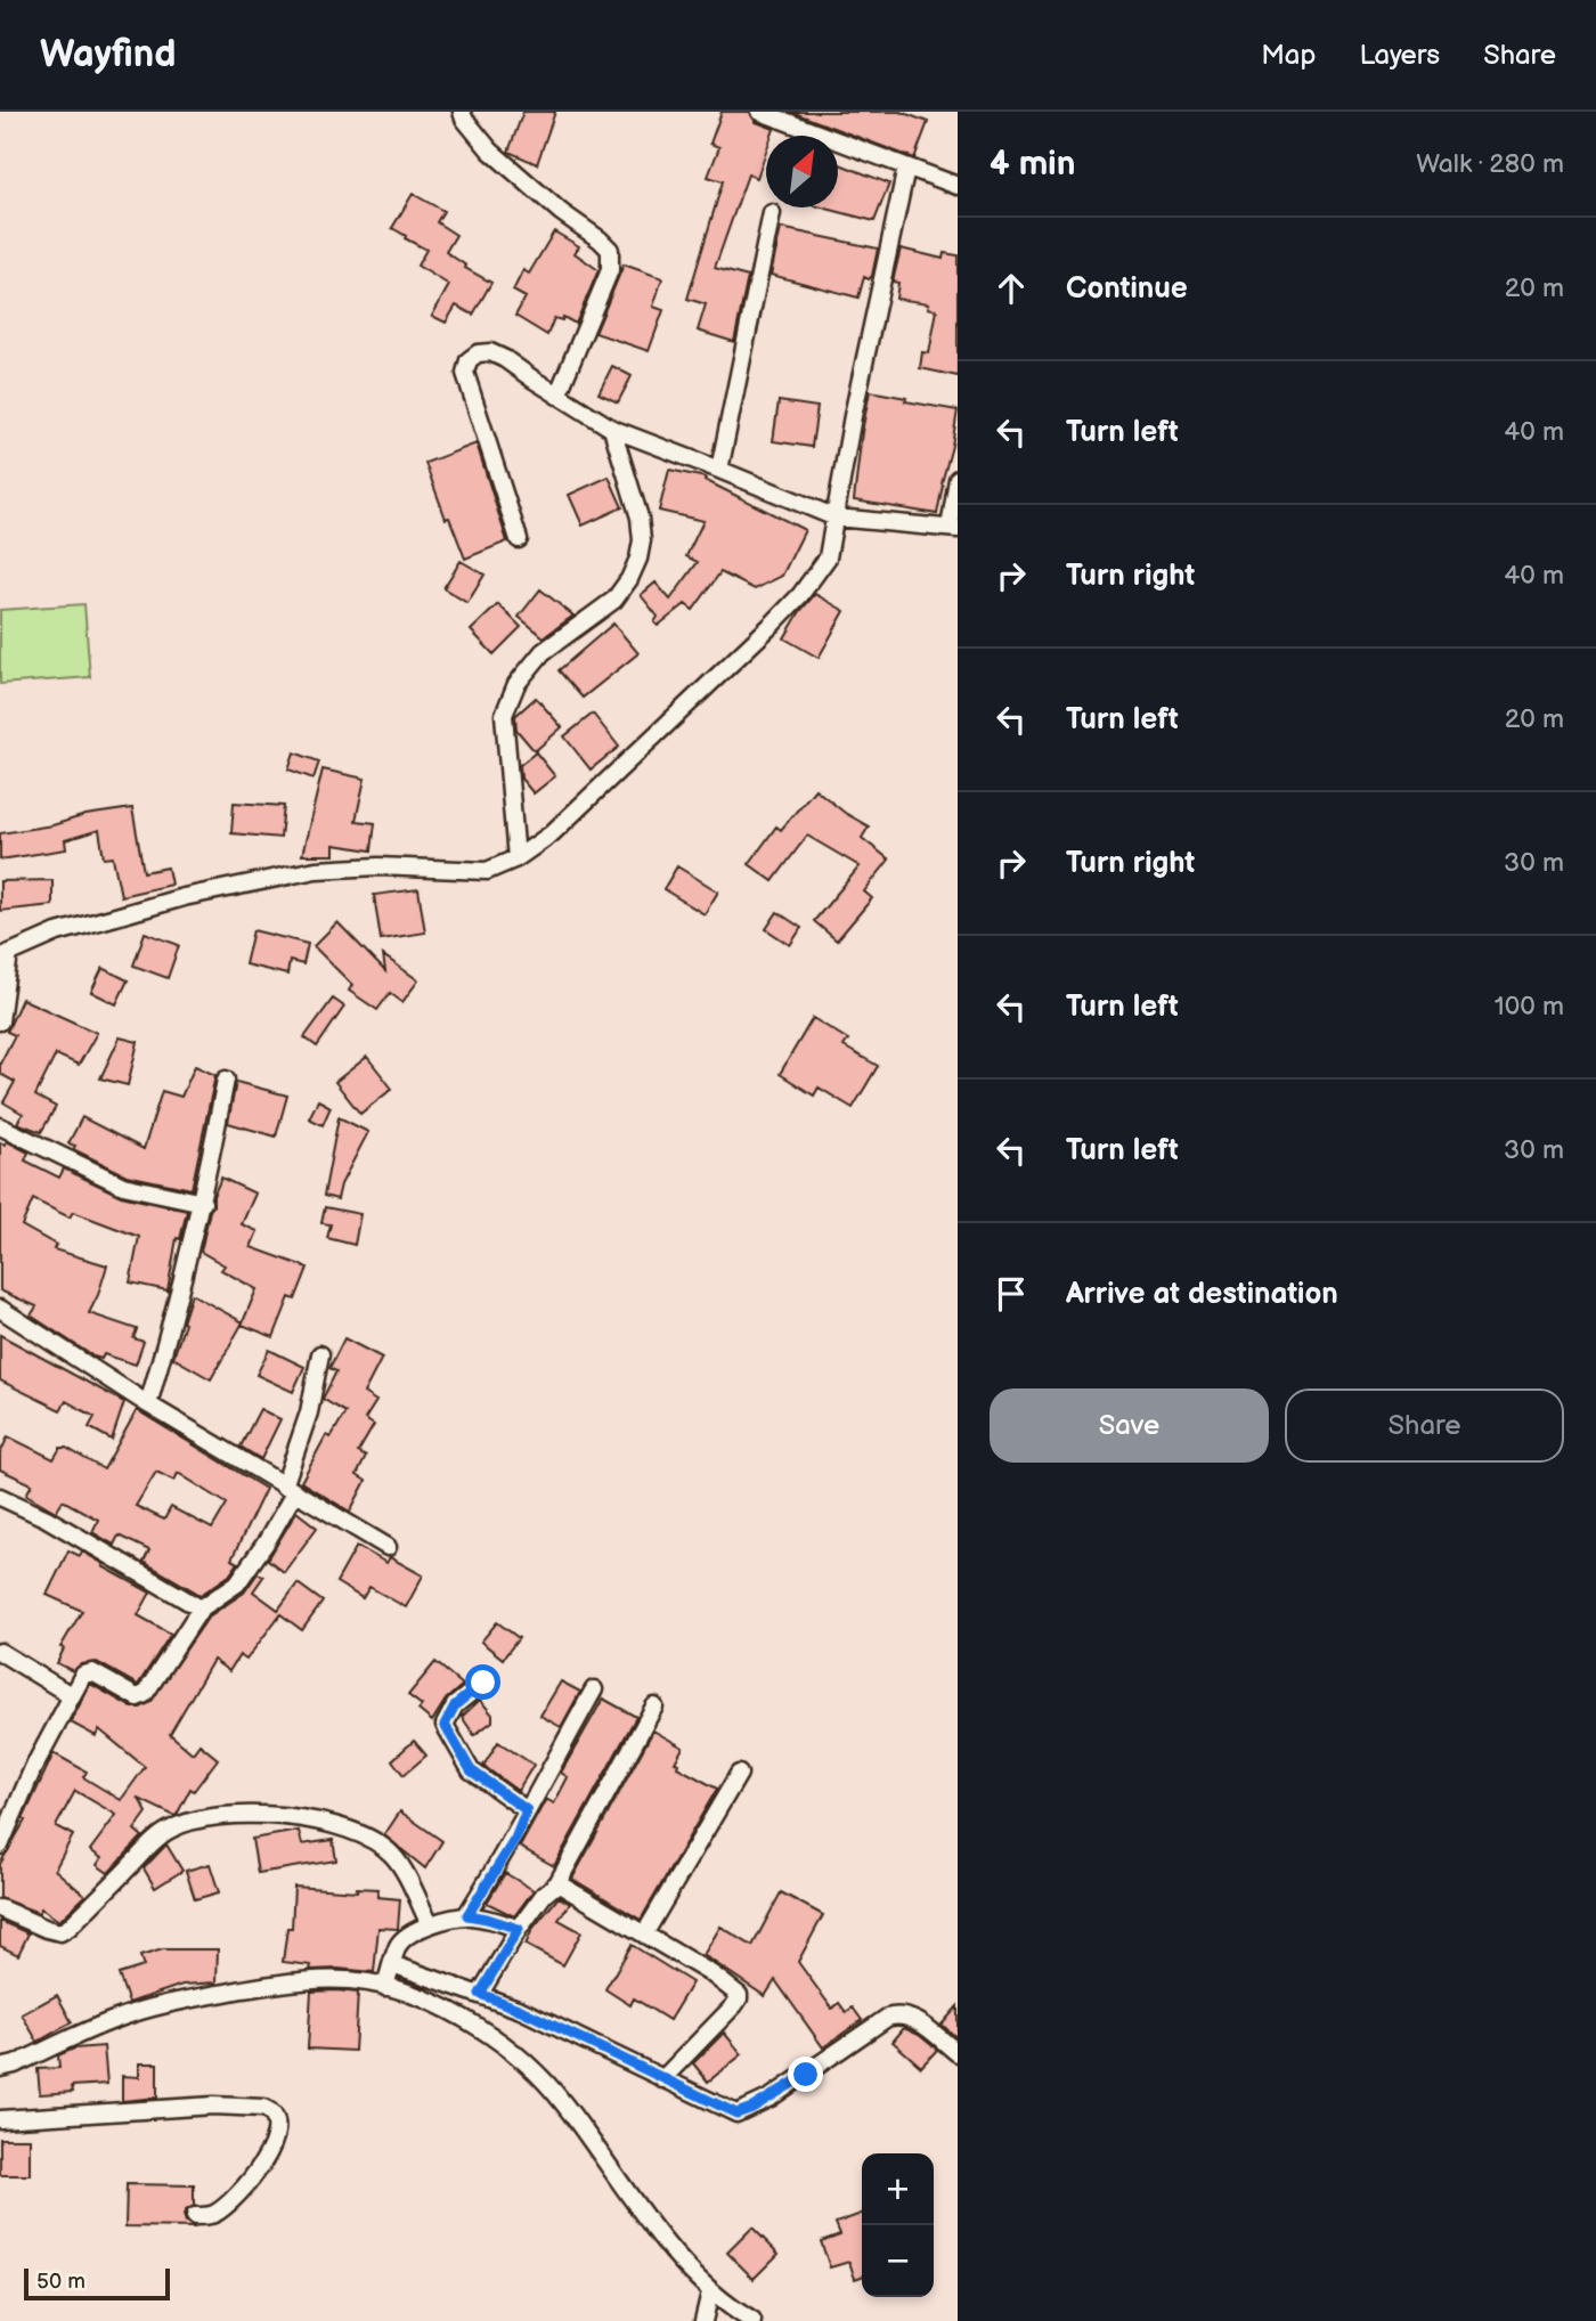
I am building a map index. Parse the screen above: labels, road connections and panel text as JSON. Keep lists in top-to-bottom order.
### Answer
{
  "scale_bar": "50 m",
  "north": "top right",
  "page": {
    "header": "Wayfind",
    "nav": ["Map", "Layers", "Share"],
    "heading": ["4 min", "Walk · 280 m"],
    "list": [
      ["Continue", "20 m"],
      ["Turn left", "40 m"],
      ["Turn right", "40 m"],
      ["Turn left", "20 m"],
      ["Turn right", "30 m"],
      ["Turn left", "100 m"],
      ["Turn left", "30 m"],
      "Arrive at destination"
    ],
    "buttons": ["Save", "Share"],
    "map_buttons": ["+", "−"],
    "scale": "50 m"
  }
}
